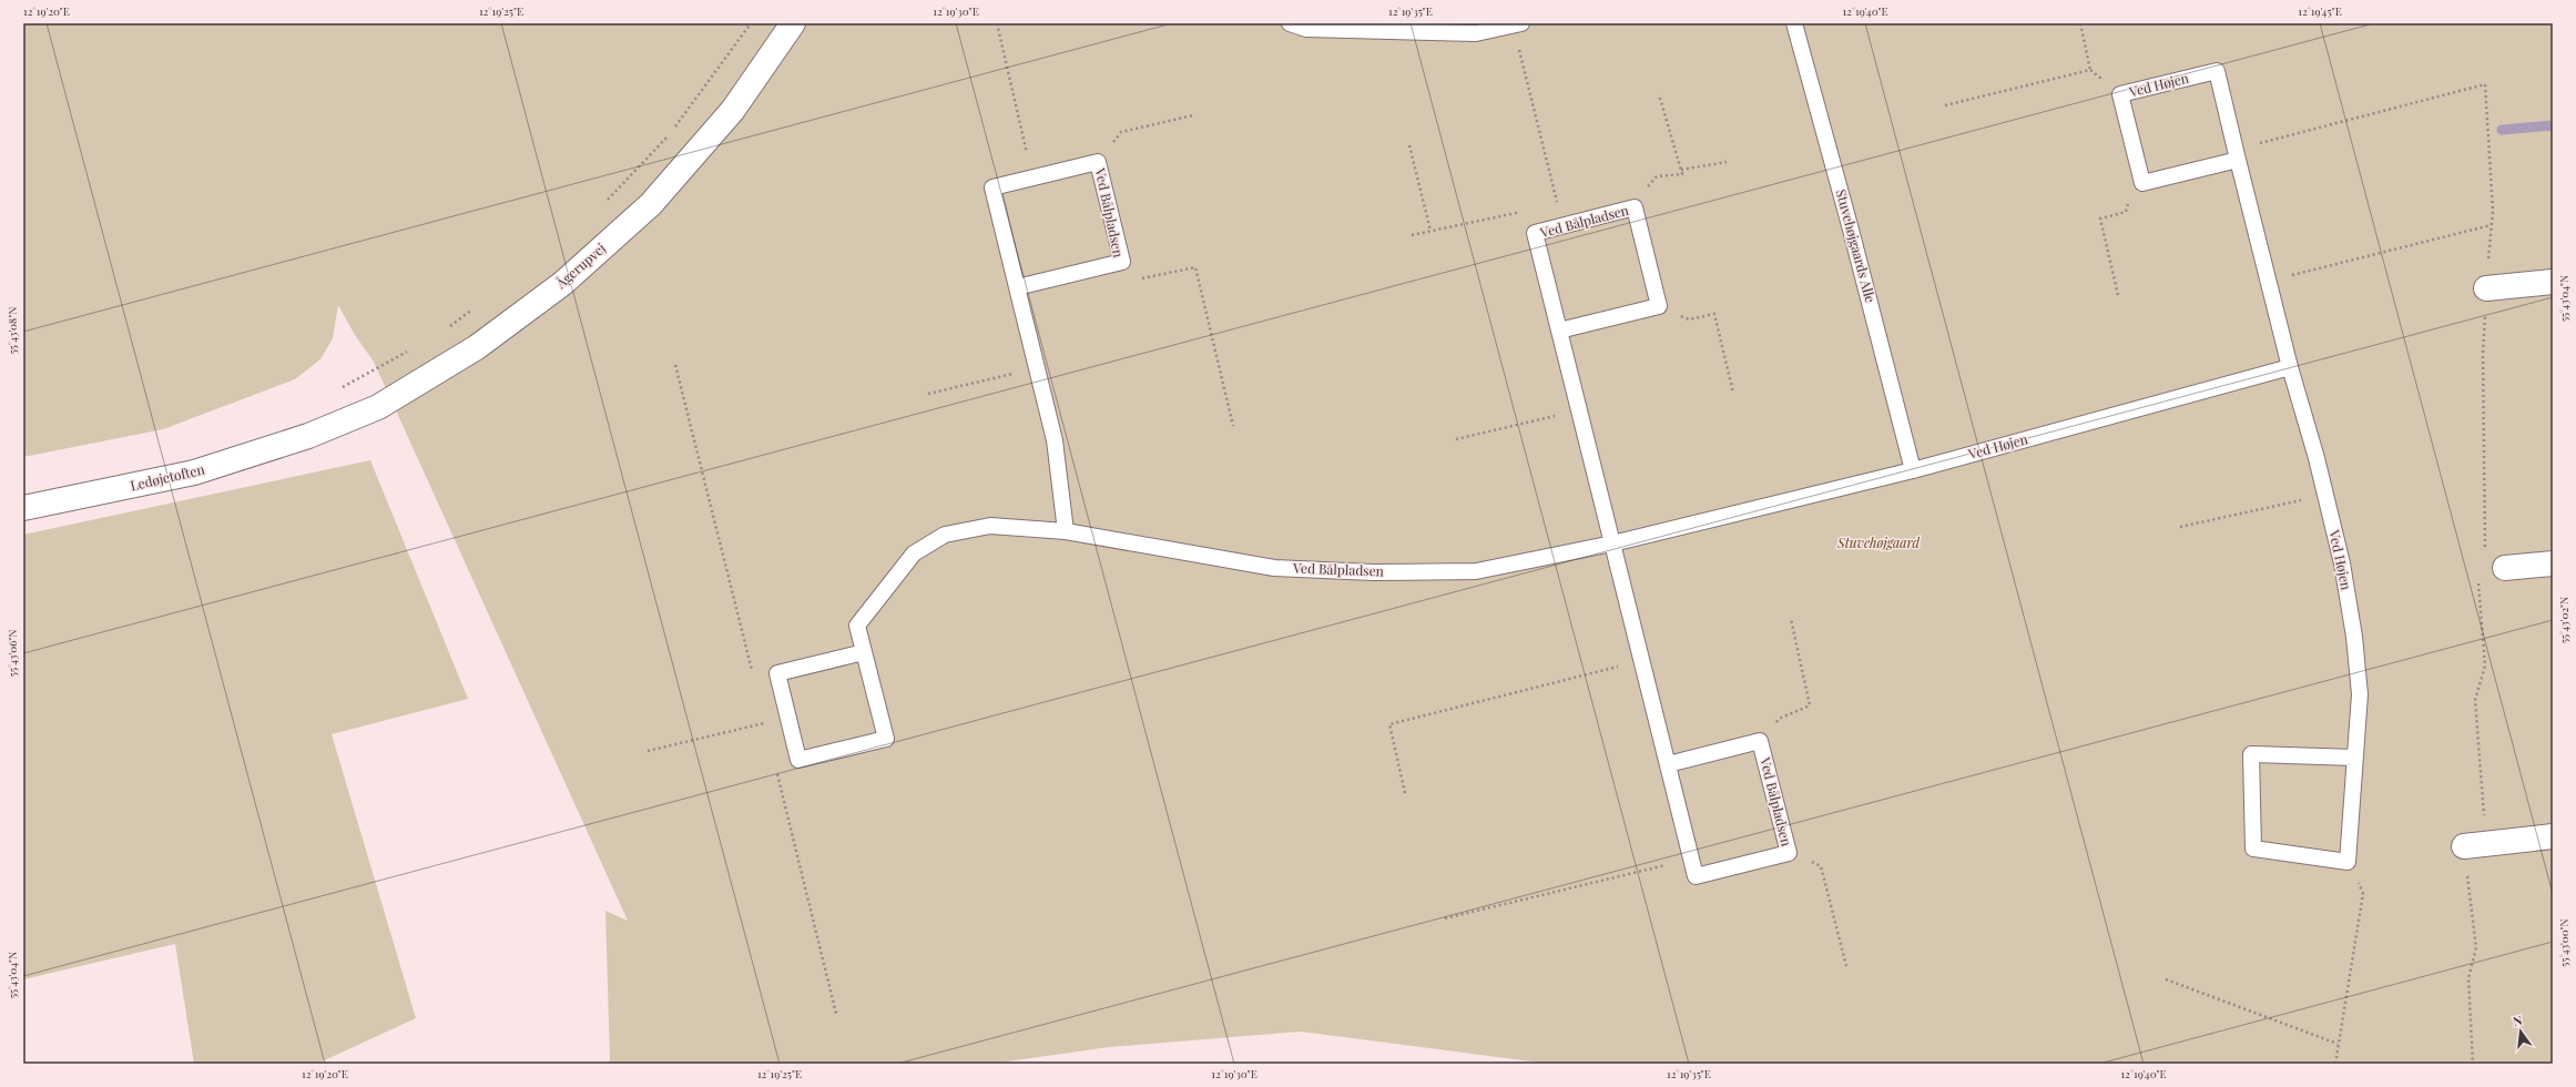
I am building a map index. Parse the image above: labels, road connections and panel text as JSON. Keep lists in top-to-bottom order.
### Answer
{
  "streets": {
    "street": ["Ågerupvej", "Ledøjetoften"],
    "lane": ["Ved Højen", "Ved Bålpladsen", "Stuvehøjgaards Alle"]
  },
  "crossings": [
    ["Ved Højen", "Ved Bålpladsen"],
    ["Ved Højen", "Stuvehøjgaards Alle"],
    ["Ved Bålpladsen", "Stuvehøjgaards Alle"],
    ["Ågerupvej", "Ledøjetoften"]
  ],
  "parks": ["Stuvehøjgaard"],
  "north": "top",
  "coordinates": [
    "12°19'20\"E",
    "12°19'25\"E",
    "12°19'30\"E",
    "12°19'35\"E",
    "12°19'40\"E",
    "12°19'45\"E",
    "55°43'04\"N",
    "55°43'08\"N",
    "55°43'02\"N",
    "55°43'06\"N",
    "55°43'00\"N"
  ]
}
